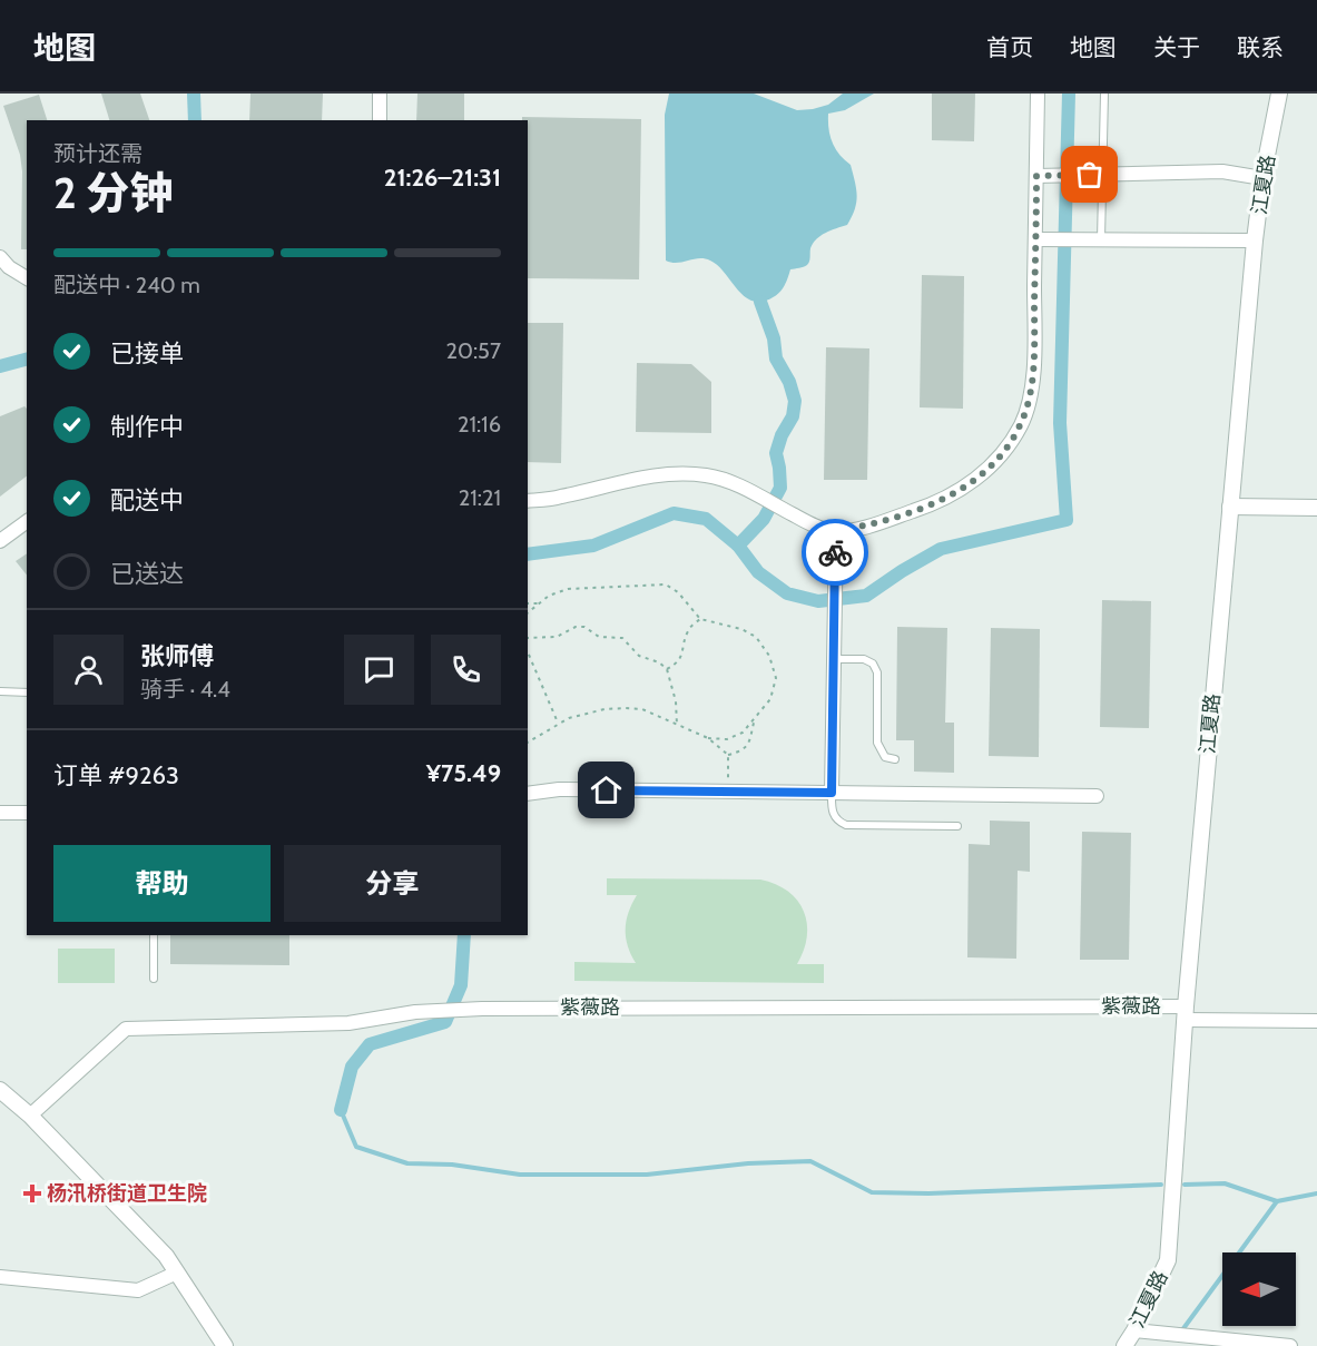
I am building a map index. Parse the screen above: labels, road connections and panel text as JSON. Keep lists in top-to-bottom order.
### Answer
{
  "streets": {
    "street": ["江夏路", "紫薇路"]
  },
  "crossings": [
    ["江夏路", "紫薇路"]
  ],
  "places": {
    "health": ["杨汛桥街道卫生院"]
  },
  "north": "left",
  "page": {
    "header": "地图",
    "nav": [
      "首页",
      "地图",
      "关于",
      "联系"
    ],
    "heading": ["2 分钟", "预计还需", "21:26–21:31"],
    "panel": [
      "张师傅",
      "骑手 · 4.4",
      "订单 #9263",
      "¥75.49"
    ],
    "bar": "配送中 · 240 m",
    "list": [
      ["已接单", "20:57"],
      ["制作中", "21:16"],
      ["配送中", "21:21"],
      "已送达"
    ],
    "buttons": ["帮助", "分享"]
  }
}
